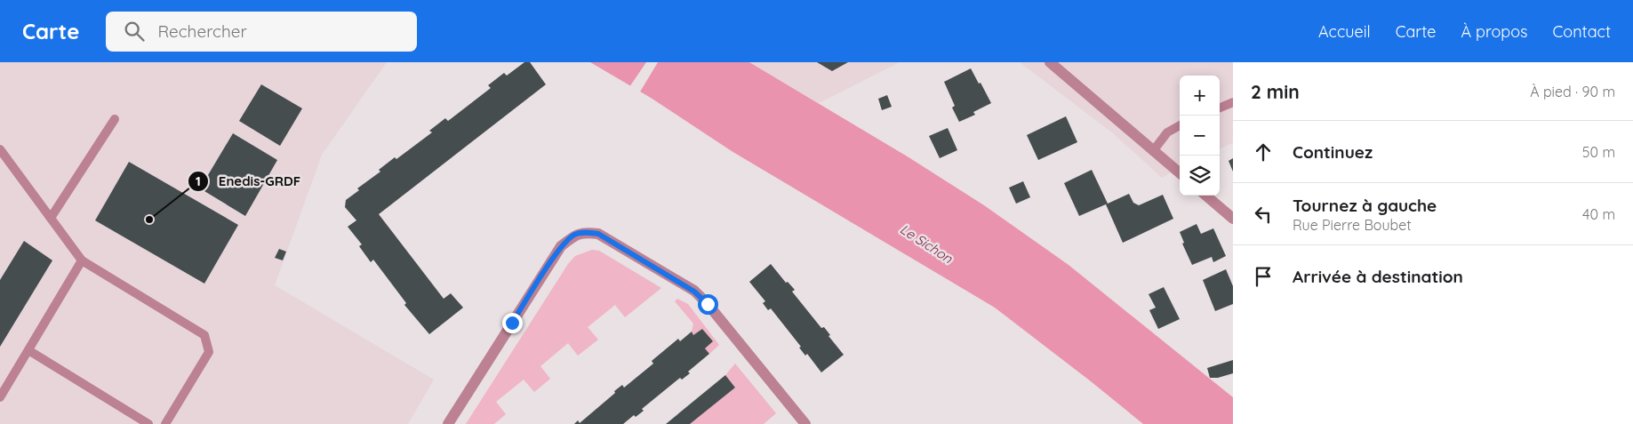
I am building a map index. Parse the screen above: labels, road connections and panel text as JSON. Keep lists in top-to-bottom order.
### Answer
{
  "water": ["Le Sichon"],
  "places": ["Enedis-GRDF"],
  "page": {
    "header": "Carte",
    "search": "Rechercher",
    "nav": [
      "Accueil",
      "Carte",
      "À propos",
      "Contact"
    ],
    "heading": ["2 min", "À pied · 90 m"],
    "map_buttons": ["+", "−"],
    "list": [
      ["Continuez", "50 m"],
      ["Tournez à gauche", "Rue Pierre Boubet", "40 m"],
      "Arrivée à destination"
    ]
  }
}
